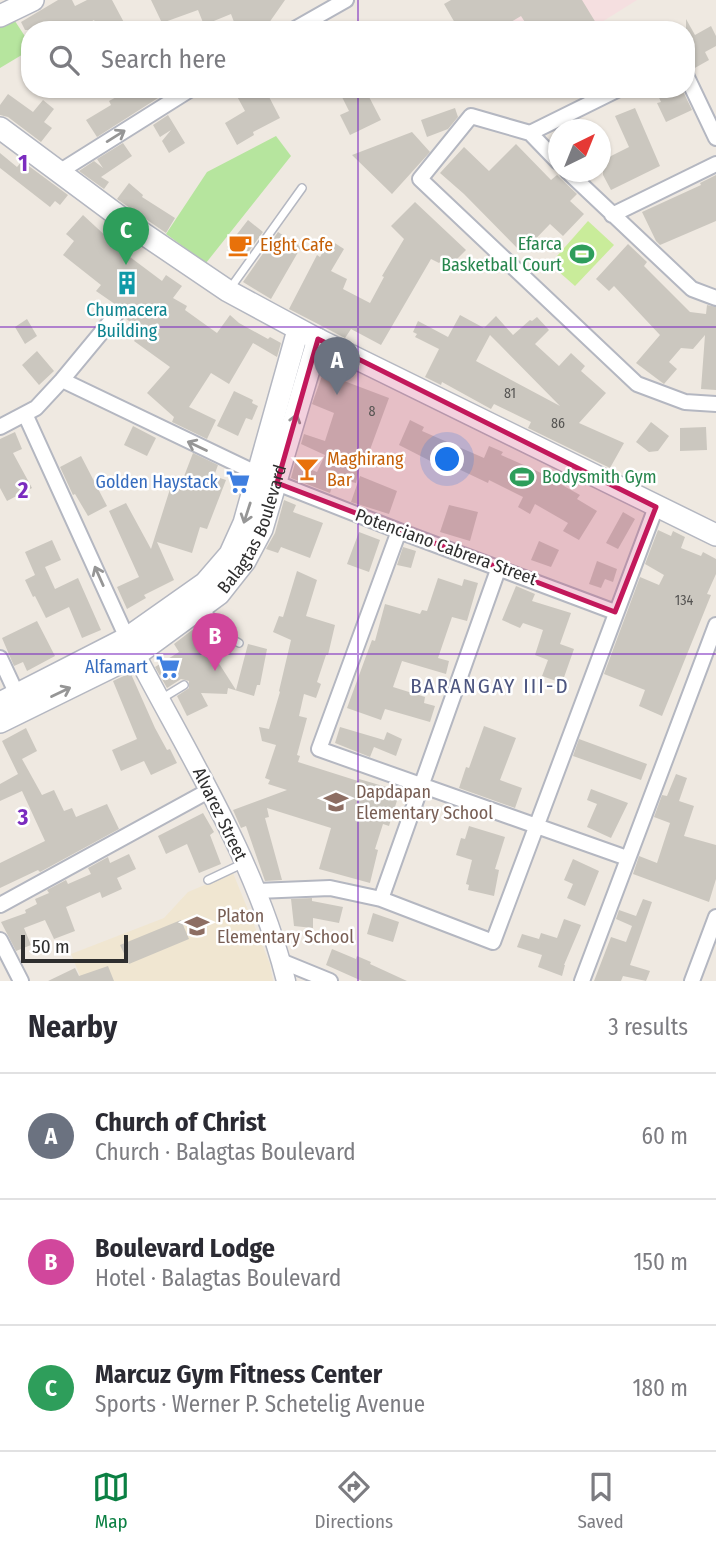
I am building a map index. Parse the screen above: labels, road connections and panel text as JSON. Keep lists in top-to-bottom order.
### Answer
{
  "streets": {
    "main road": ["Balagtas Boulevard"],
    "street": ["Potenciano Cabrera Street", "Alvarez Street"]
  },
  "crossings": [
    ["Balagtas Boulevard", "Potenciano Cabrera Street"],
    ["Balagtas Boulevard", "Alvarez Street"]
  ],
  "one_way": ["Potenciano Cabrera Street", "Alvarez Street"],
  "districts": ["BARANGAY III-D"],
  "places": {
    "cafe": ["Eight Cafe"],
    "sports": ["Efarca Basketball Court", "Bodysmith Gym"],
    "building": ["Chumacera Building"],
    "bar": ["Maghirang Bar"],
    "supermarket": ["Golden Haystack", "Alfamart"],
    "school or university": ["Dapdapan Elementary School", "Platon Elementary School"]
  },
  "house_numbers": [
    "81",
    "8",
    "86",
    "134"
  ],
  "scale_bar": "50 m",
  "north": "top right",
  "page": {
    "search": "Search here",
    "pins": ["C", "A", "B"],
    "scale": "50 m",
    "heading": ["Nearby", "3 results"],
    "list": [
      {
        "mark": "A",
        "name": "Church of Christ",
        "note": "Church · Balagtas Boulevard",
        "value": "60 m"
      },
      {
        "mark": "B",
        "name": "Boulevard Lodge",
        "note": "Hotel · Balagtas Boulevard",
        "value": "150 m"
      },
      {
        "mark": "C",
        "name": "Marcuz Gym Fitness Center",
        "note": "Sports · Werner P. Schetelig Avenue",
        "value": "180 m"
      }
    ],
    "nav": ["Map", "Directions", "Saved"]
  },
  "grid": {
    "rows": ["1", "2", "3"]
  }
}
